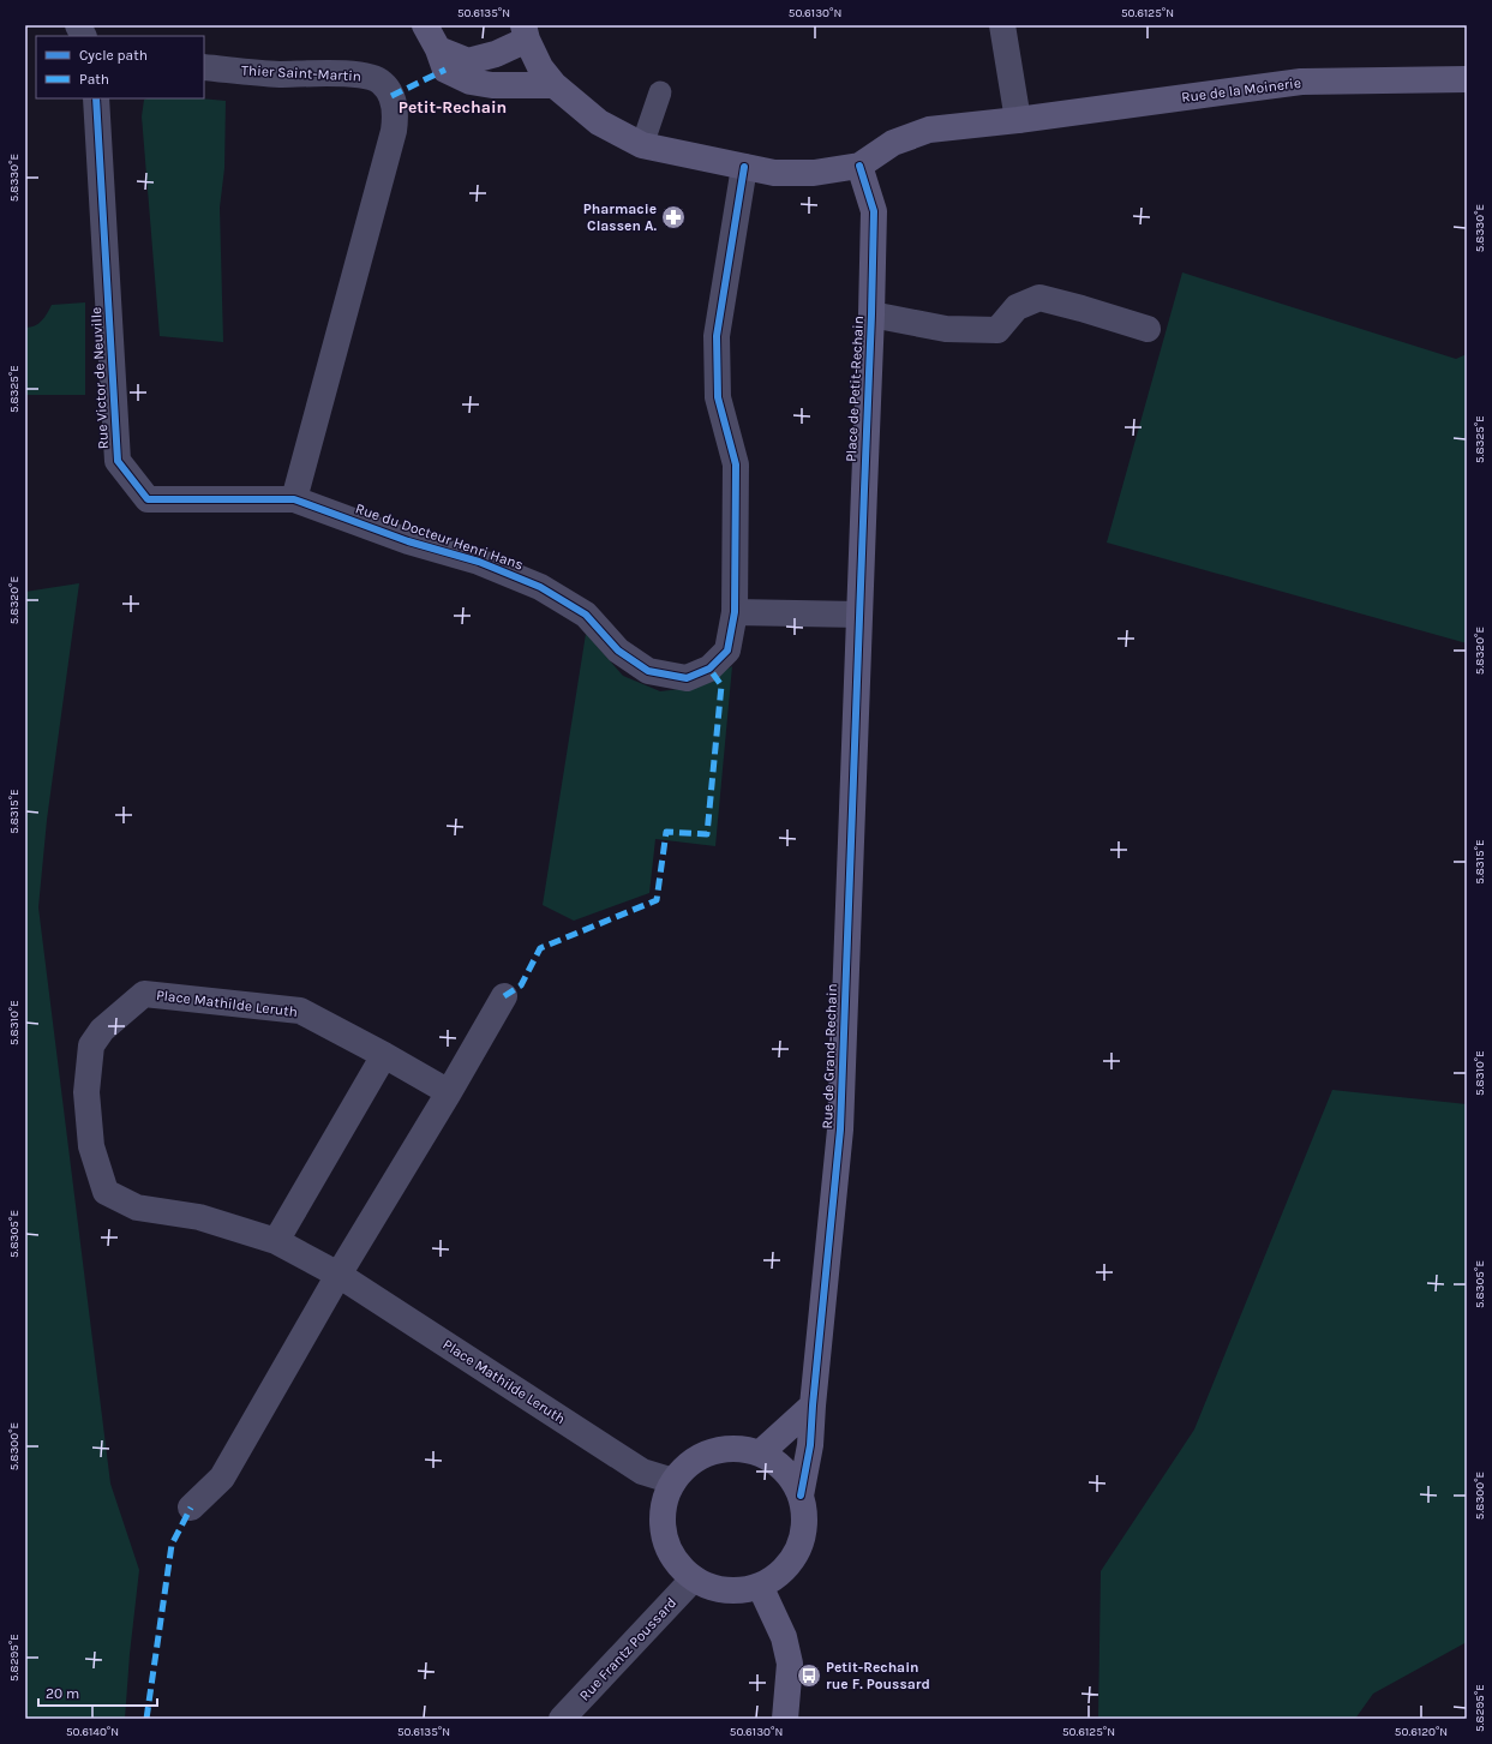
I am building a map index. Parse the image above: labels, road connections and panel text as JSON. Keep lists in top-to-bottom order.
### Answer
{
  "streets": {
    "street": [
      "Thier Saint-Martin",
      "Rue de la Moinerie",
      "Rue Victor de Neuville",
      "Place de Petit-Rechain",
      "Rue du Docteur Henri Hans",
      "Place Mathilde Leruth",
      "Rue de Grand-Rechain",
      "Rue Frantz Poussard"
    ]
  },
  "crossings": [
    ["Thier Saint-Martin", "Rue Victor de Neuville"],
    ["Thier Saint-Martin", "Rue du Docteur Henri Hans"],
    ["Rue de la Moinerie", "Place de Petit-Rechain"],
    ["Rue Victor de Neuville", "Rue du Docteur Henri Hans"],
    ["Place de Petit-Rechain", "Rue de Grand-Rechain"],
    ["Place Mathilde Leruth", "Rue de Grand-Rechain"],
    ["Place Mathilde Leruth", "Rue Frantz Poussard"],
    ["Rue de Grand-Rechain", "Rue Frantz Poussard"]
  ],
  "districts": ["Petit-Rechain"],
  "places": {
    "pharmacy": ["Pharmacie Classen A."],
    "bus stop": ["Petit-Rechain rue F. Poussard"]
  },
  "legend": ["Cycle path", "Path"],
  "scale_bar": "20 m",
  "coordinates": [
    "50.6135°N",
    "50.6130°N",
    "50.6125°N",
    "5.8330°E",
    "5.8325°E",
    "5.8320°E",
    "5.8315°E",
    "5.8310°E",
    "5.8305°E",
    "5.8300°E",
    "5.8295°E",
    "50.6140°N",
    "50.6120°N"
  ]
}
